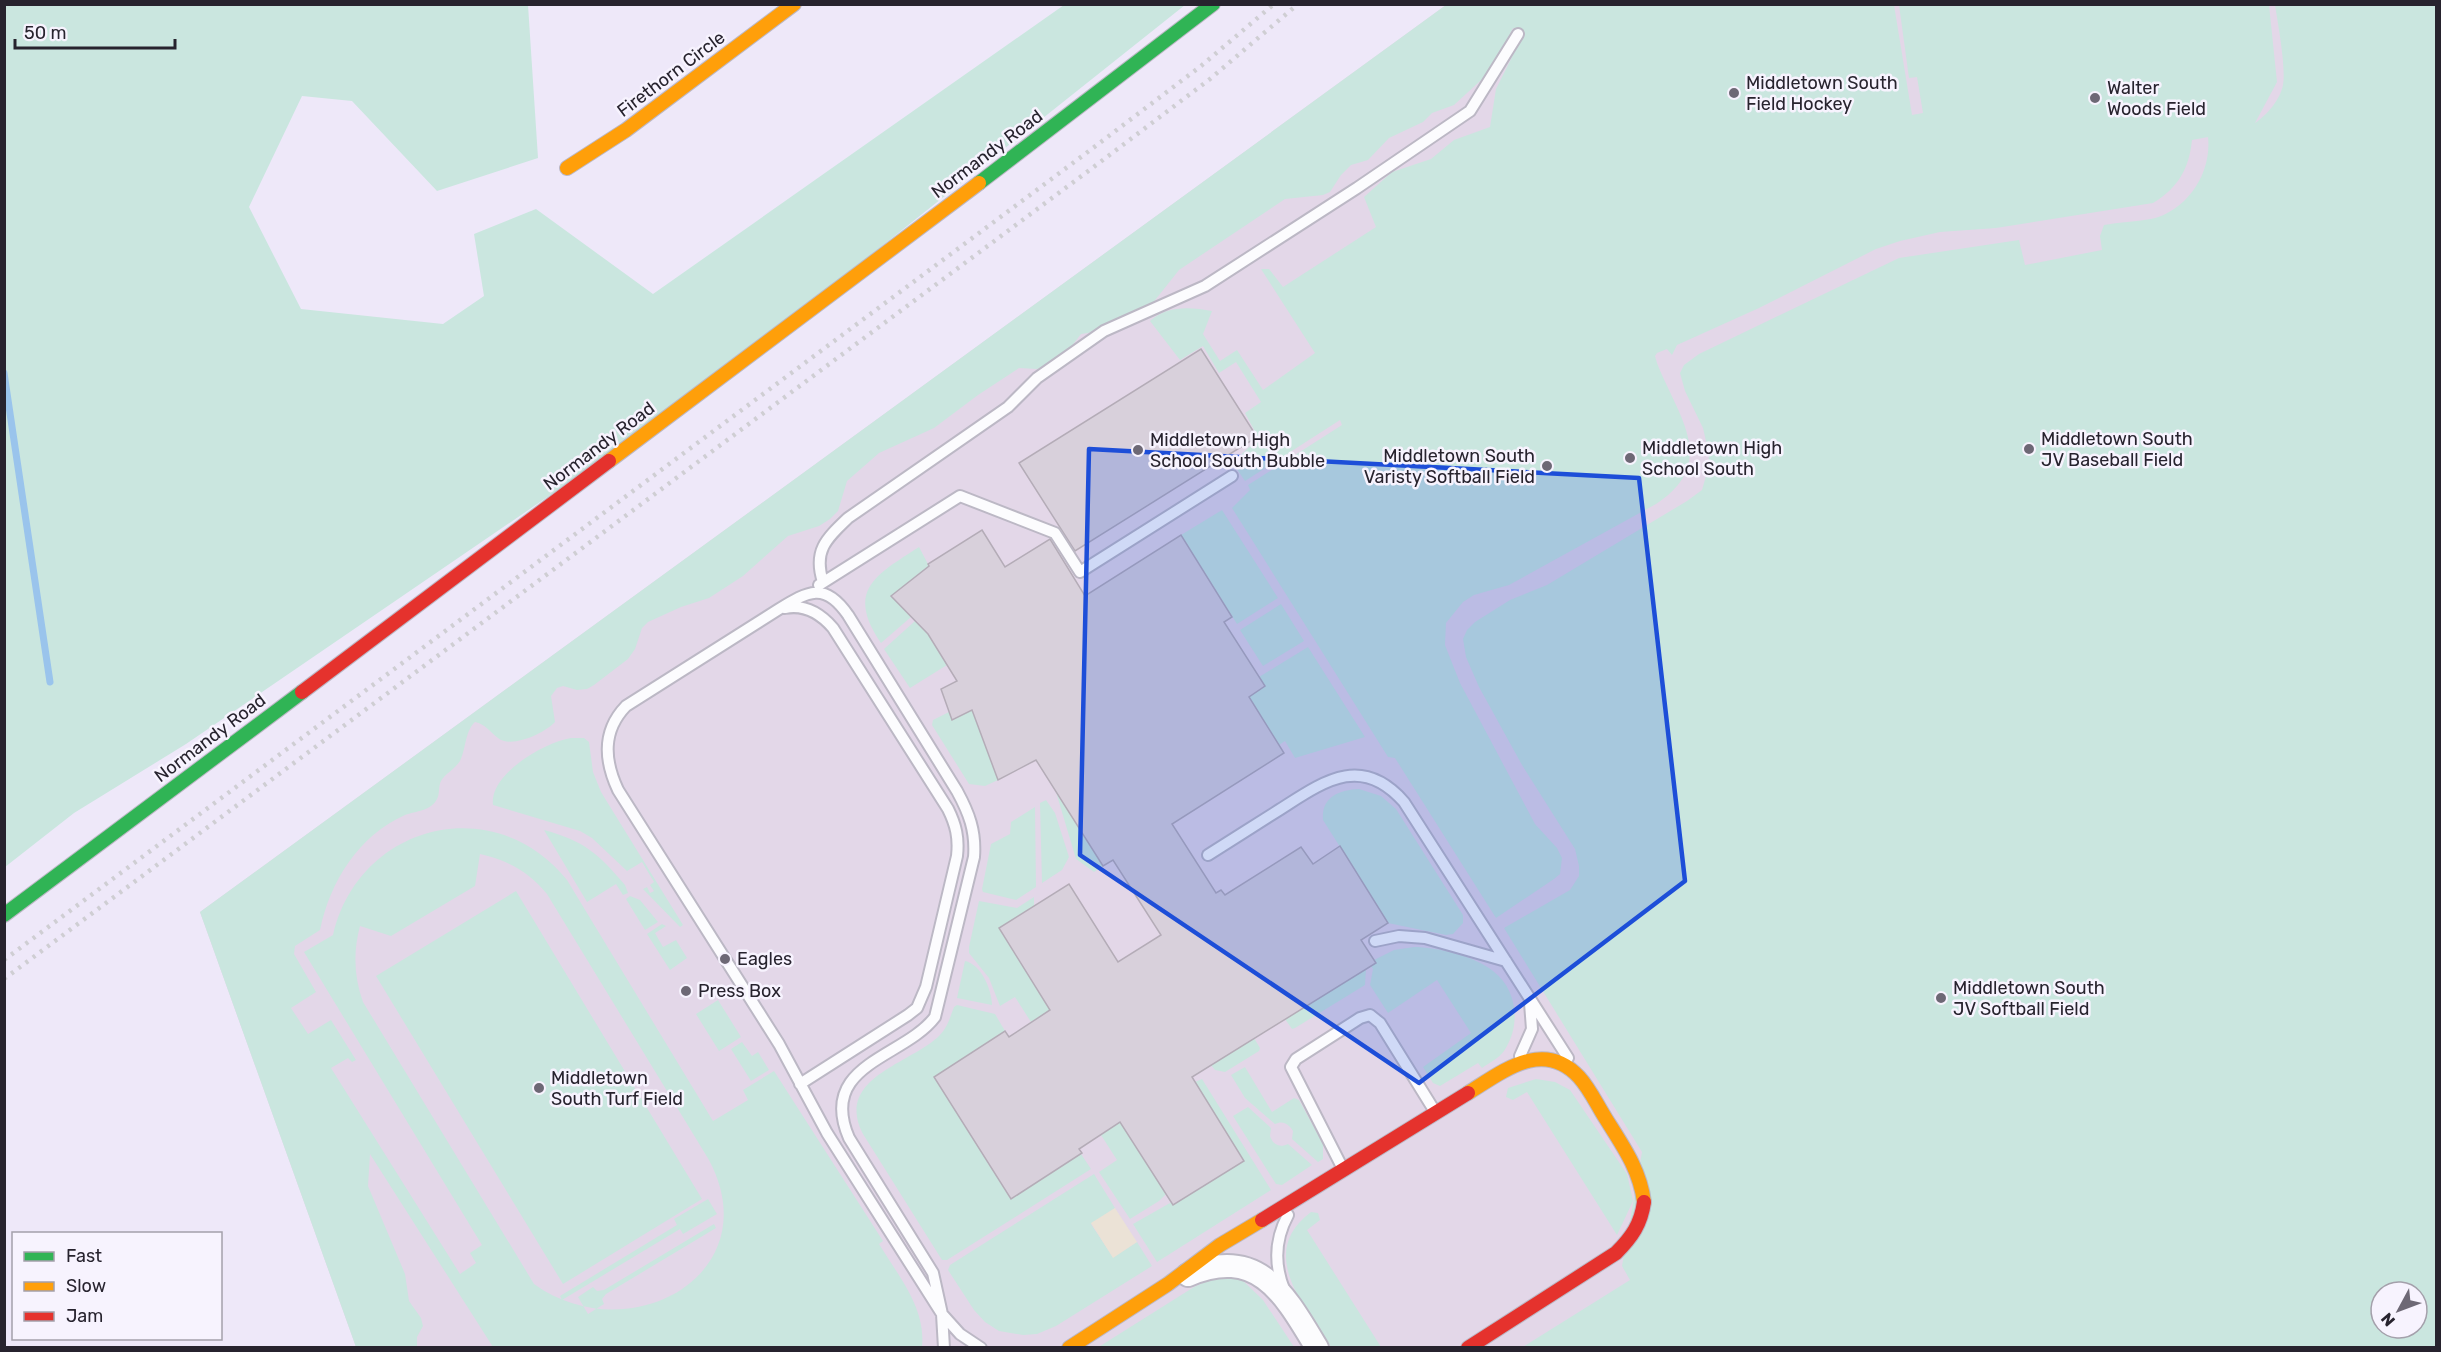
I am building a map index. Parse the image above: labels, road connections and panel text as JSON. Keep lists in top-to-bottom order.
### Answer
{
  "streets": {
    "street": ["Firethorn Circle", "Normandy Road"]
  },
  "places": [
    "Middletown South Field Hockey",
    "Walter Woods Field",
    "Middletown South JV Baseball Field",
    "Middletown High School South Bubble",
    "Middletown High School South",
    "Middletown South Varisty Softball Field",
    "Eagles",
    "Press Box",
    "Middletown South JV Softball Field",
    "Middletown South Turf Field"
  ],
  "legend": ["Fast", "Slow", "Jam"],
  "scale_bar": "50 m",
  "north": "bottom left"
}
